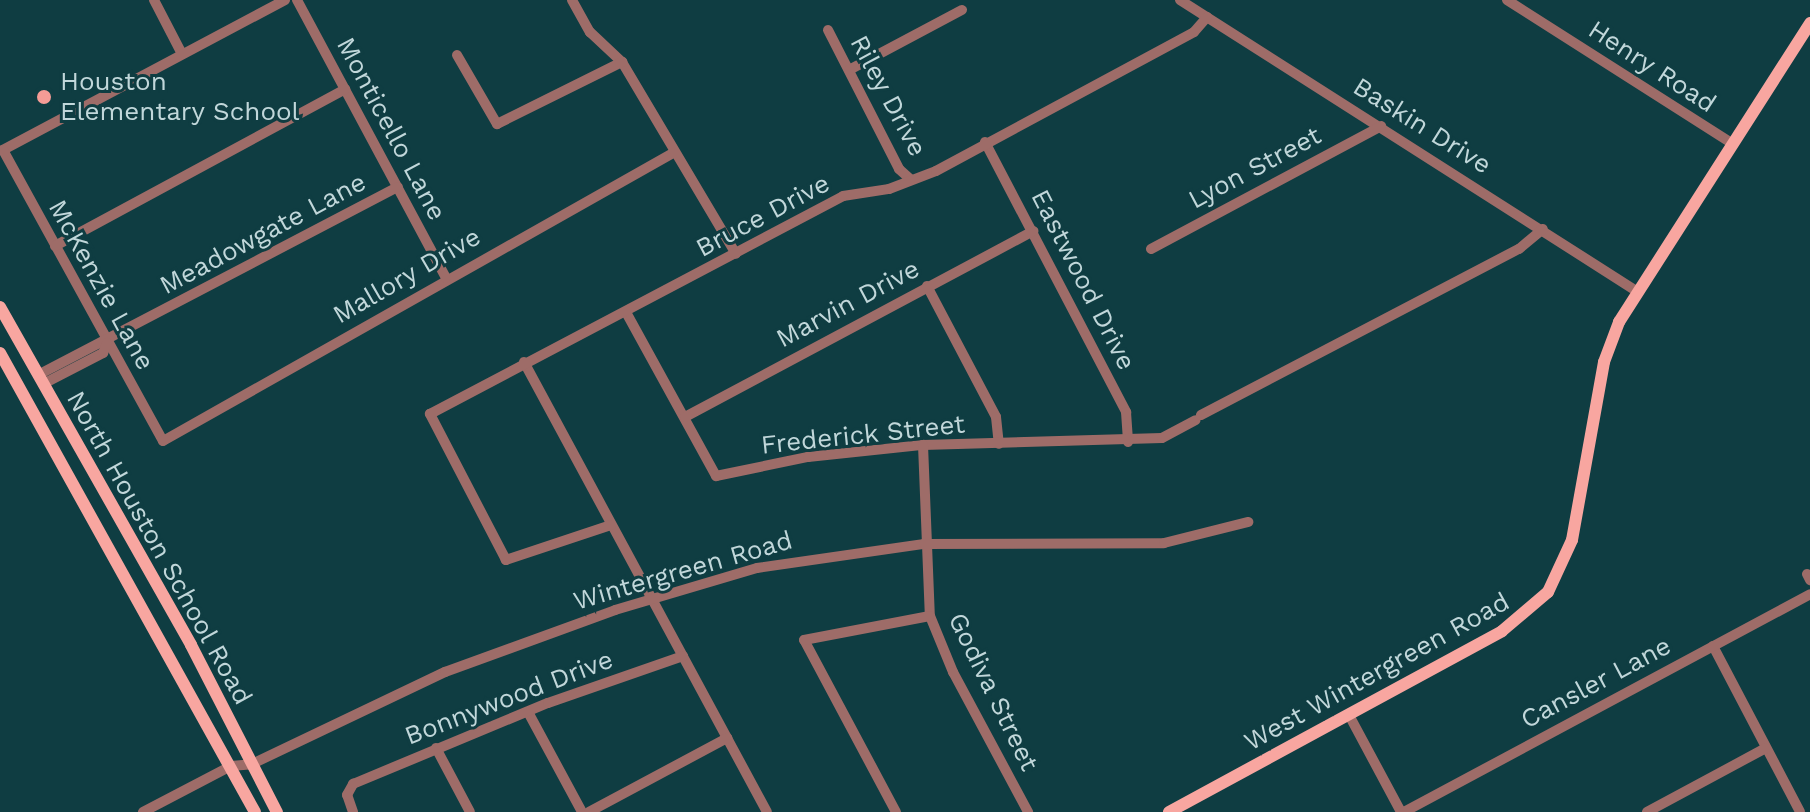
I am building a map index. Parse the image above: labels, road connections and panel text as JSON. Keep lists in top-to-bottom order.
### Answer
{
  "streets": {
    "main road": ["North Houston School Road", "West Wintergreen Road"],
    "street": [
      "Henry Road",
      "Riley Drive",
      "Baskin Drive",
      "Monticello Lane",
      "Lyon Street",
      "Bruce Drive",
      "Meadowgate Lane",
      "Mallory Drive",
      "Eastwood Drive",
      "McKenzie Lane",
      "Marvin Drive",
      "Frederick Street",
      "Wintergreen Road",
      "Cansler Lane",
      "Godiva Street",
      "Bonnywood Drive"
    ]
  },
  "crossings": [
    ["Henry Road", "West Wintergreen Road"],
    ["Riley Drive", "Bruce Drive"],
    ["Baskin Drive", "Lyon Street"],
    ["Baskin Drive", "Bruce Drive"],
    ["Baskin Drive", "Frederick Street"],
    ["Baskin Drive", "West Wintergreen Road"],
    ["Monticello Lane", "Meadowgate Lane"],
    ["Monticello Lane", "Mallory Drive"],
    ["Bruce Drive", "Eastwood Drive"],
    ["Bruce Drive", "Frederick Street"],
    ["Meadowgate Lane", "McKenzie Lane"],
    ["Meadowgate Lane", "North Houston School Road"],
    ["Mallory Drive", "McKenzie Lane"],
    ["Eastwood Drive", "Marvin Drive"],
    ["Eastwood Drive", "Frederick Street"],
    ["Marvin Drive", "Frederick Street"],
    ["Frederick Street", "Godiva Street"],
    ["North Houston School Road", "Wintergreen Road"],
    ["Wintergreen Road", "Godiva Street"]
  ],
  "places": ["Houston Elementary School"]
}
